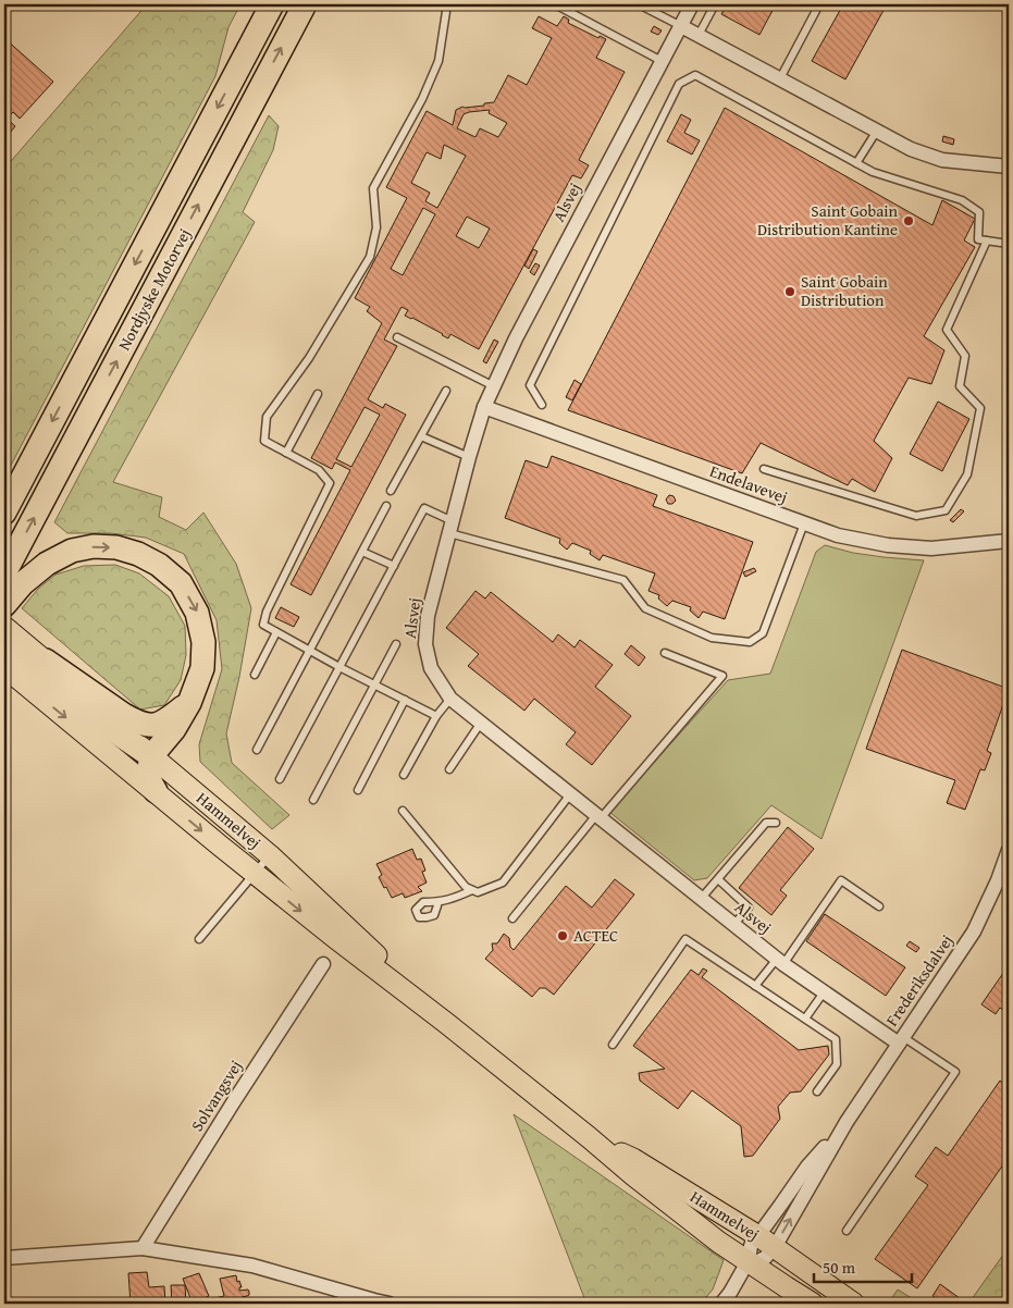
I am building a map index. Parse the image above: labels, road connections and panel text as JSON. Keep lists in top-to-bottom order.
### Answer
{
  "streets": {
    "highway": ["Nordjyske Motorvej"],
    "main road": ["Hammelvej"],
    "street": [
      "Alsvej",
      "Endelavevej",
      "Frederiksdalvej",
      "Solvangsvej"
    ]
  },
  "crossings": [
    ["Alsvej", "Endelavevej"],
    ["Alsvej", "Frederiksdalvej"],
    ["Hammelvej", "Frederiksdalvej"]
  ],
  "places": ["Saint Gobain Distribution Kantine", "Saint Gobain Distribution", "ACTEC"],
  "scale_bar": "50 m"
}
